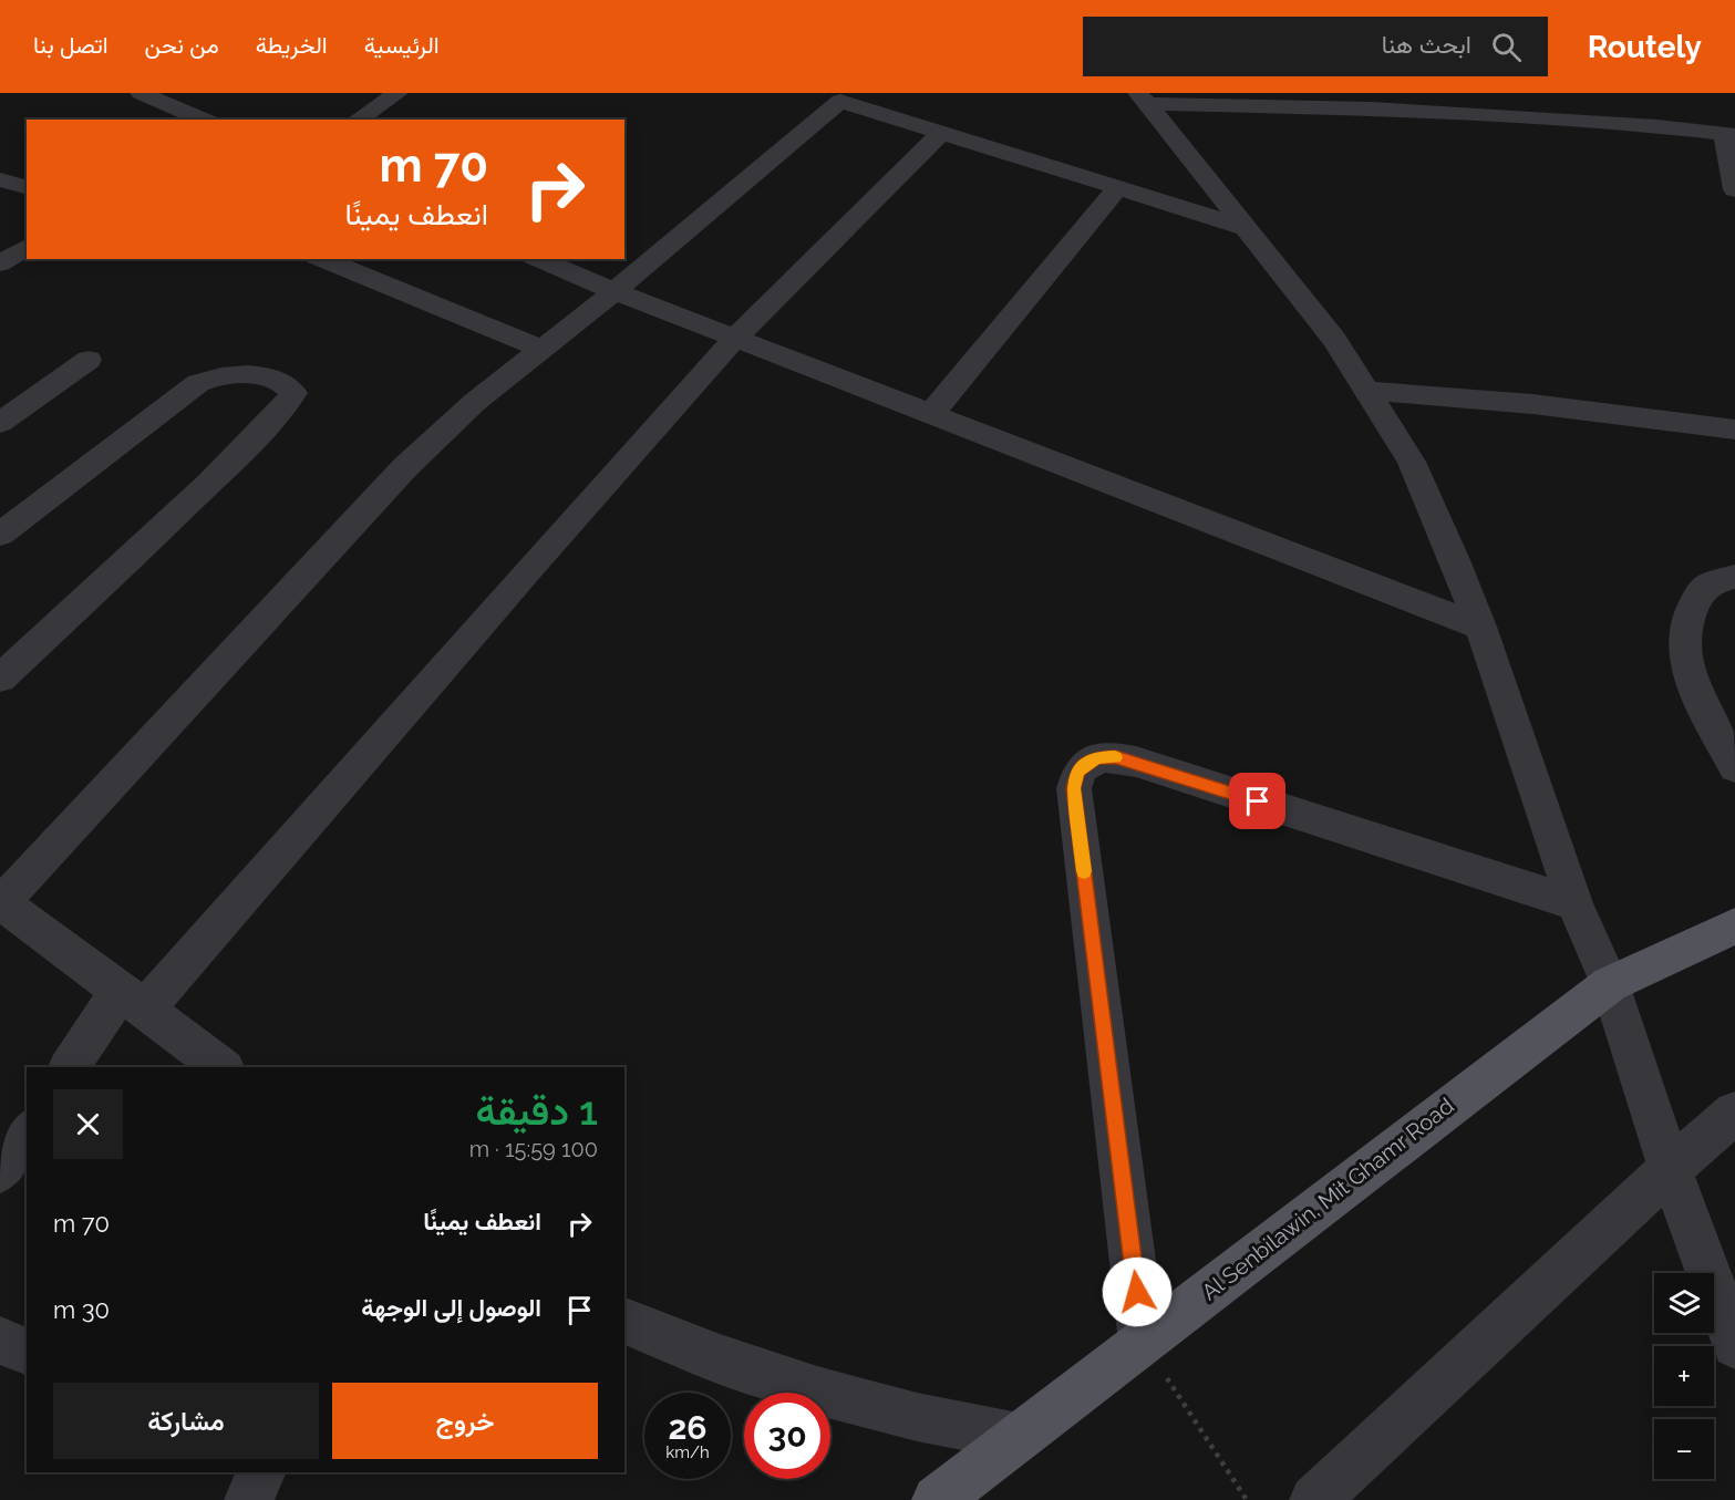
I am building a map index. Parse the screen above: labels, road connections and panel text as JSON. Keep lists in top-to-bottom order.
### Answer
{
  "streets": {
    "main road": ["Al Senbilawin, Mit Ghamr Road"]
  },
  "page": {
    "header": "Routely",
    "search": "ابحث هنا",
    "nav": [
      "الرئيسية",
      "الخريطة",
      "من نحن",
      "اتصل بنا"
    ],
    "turn": ["70 m", "انعطف يمينًا"],
    "heading": ["1 دقيقة", "100 m · 15:59"],
    "list": [
      {
        "name": "انعطف يمينًا",
        "value": "70 m"
      },
      {
        "name": "الوصول إلى الوجهة",
        "value": "30 m"
      }
    ],
    "map_buttons": ["+", "−"],
    "buttons": ["خروج", "مشاركة"],
    "speed": "26 km/h",
    "limit": "30"
  }
}
